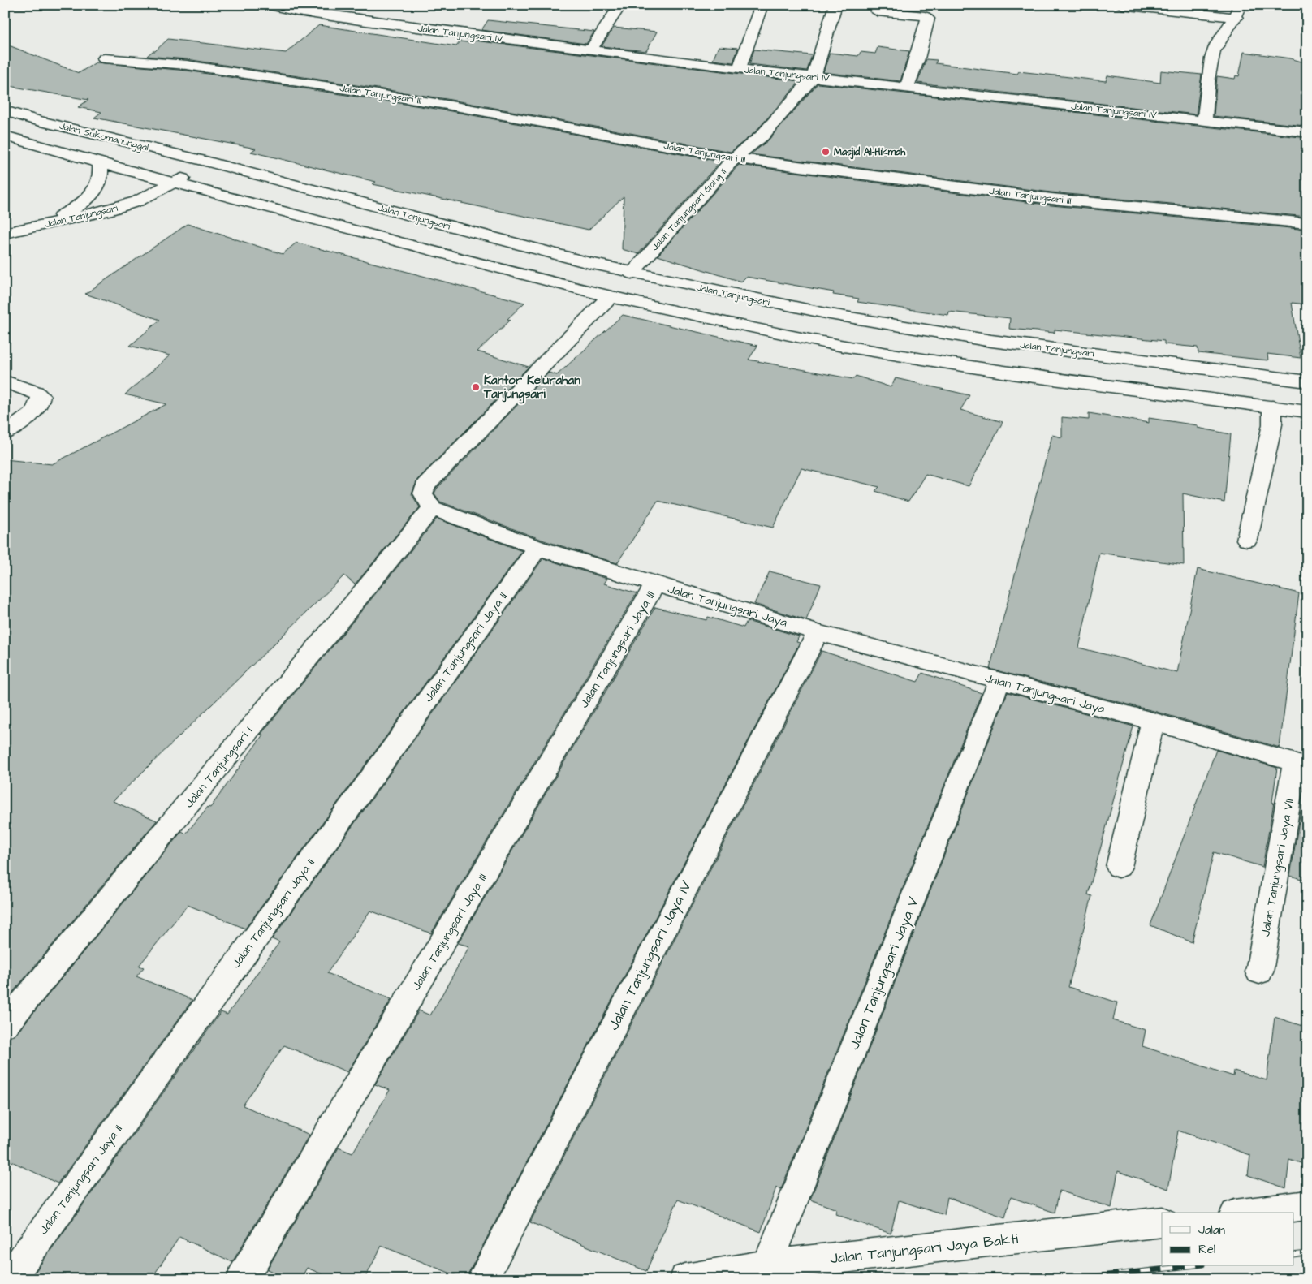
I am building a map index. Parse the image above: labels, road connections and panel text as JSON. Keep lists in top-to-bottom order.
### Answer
{
  "streets": {
    "street": [
      "Jalan Tanjungsari IV",
      "Jalan Tanjungsari III",
      "Jalan Sukomanunggal",
      "Jalan Tanjungsari Gang II",
      "Jalan Tanjungsari",
      "Jalan Tanjungsari Jaya",
      "Jalan Tanjungsari Jaya II",
      "Jalan Tanjungsari Jaya III",
      "Jalan Tanjungsari I",
      "Jalan Tanjungsari Jaya VII",
      "Jalan Tanjungsari Jaya IV",
      "Jalan Tanjungsari Jaya V",
      "Jalan Tanjungsari Jaya Bakti"
    ]
  },
  "crossings": [
    ["Jalan Tanjungsari IV", "Jalan Tanjungsari Gang II"],
    ["Jalan Tanjungsari III", "Jalan Tanjungsari Gang II"],
    ["Jalan Sukomanunggal", "Jalan Tanjungsari"],
    ["Jalan Tanjungsari Gang II", "Jalan Tanjungsari"],
    ["Jalan Tanjungsari Jaya", "Jalan Tanjungsari Jaya II"],
    ["Jalan Tanjungsari Jaya", "Jalan Tanjungsari Jaya III"],
    ["Jalan Tanjungsari Jaya", "Jalan Tanjungsari I"],
    ["Jalan Tanjungsari Jaya", "Jalan Tanjungsari Jaya VII"],
    ["Jalan Tanjungsari Jaya", "Jalan Tanjungsari Jaya IV"],
    ["Jalan Tanjungsari Jaya", "Jalan Tanjungsari Jaya V"],
    ["Jalan Tanjungsari Jaya V", "Jalan Tanjungsari Jaya Bakti"]
  ],
  "places": ["Masjid Al-Hikmah", "Kantor Kelurahan Tanjungsari"],
  "legend": ["Jalan", "Rel"]
}
